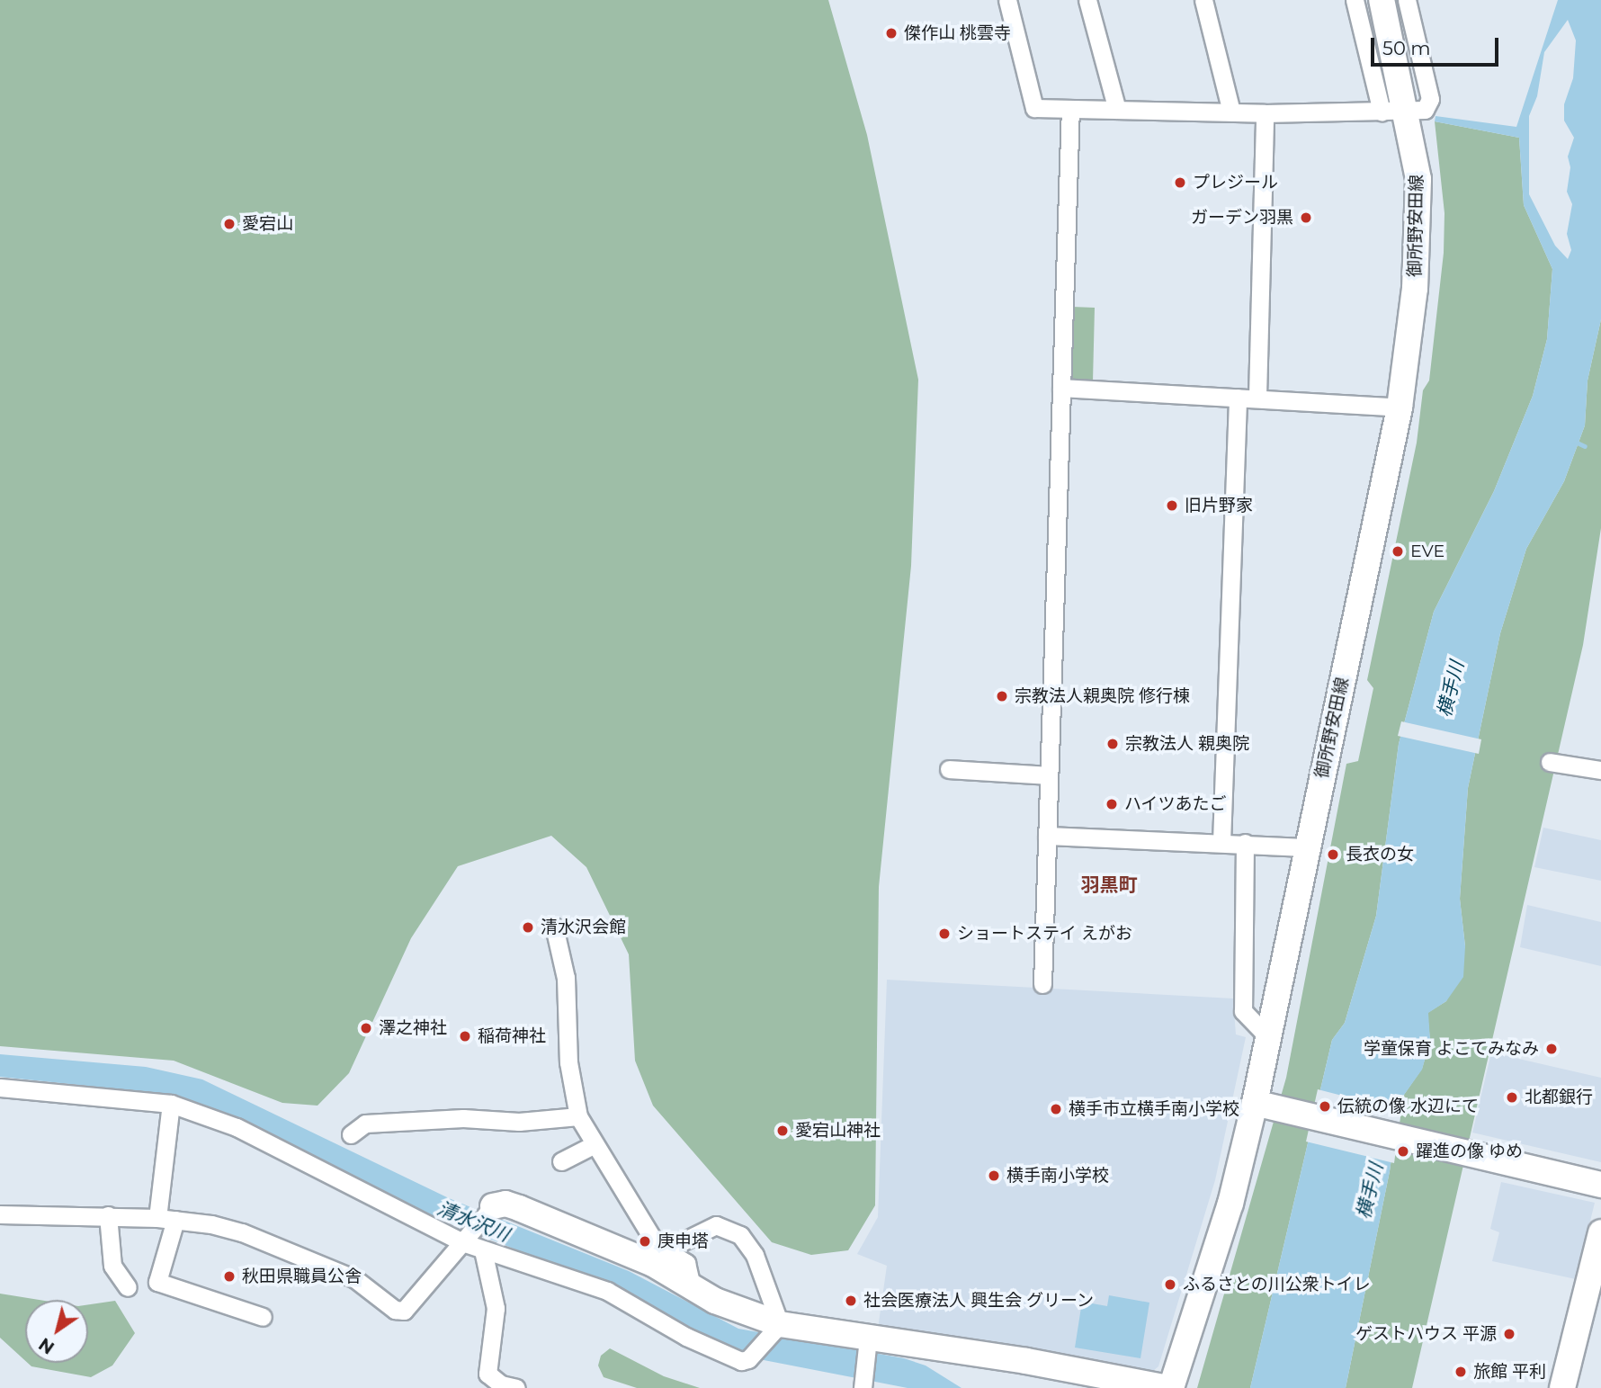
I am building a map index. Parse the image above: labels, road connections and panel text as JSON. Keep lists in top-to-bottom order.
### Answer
{
  "streets": {
    "main road": ["御所野安田線"]
  },
  "districts": ["羽黒町"],
  "water": ["横手川", "清水沢川"],
  "places": [
    "傑作山 桃雲寺",
    "プレジール",
    "ガーデン羽黒",
    "愛宕山",
    "旧片野家",
    "EVE",
    "宗教法人親奥院 修行棟",
    "宗教法人 親奥院",
    "ハイツあたご",
    "長衣の女",
    "清水沢会館",
    "ショートステイ えがお",
    "澤之神社",
    "稲荷神社",
    "学童保育 よこてみなみ",
    "北都銀行",
    "伝統の像 水辺にて",
    "横手市立横手南小学校",
    "愛宕山神社",
    "躍進の像 ゆめ",
    "横手南小学校",
    "庚申塔",
    "秋田県職員公舎",
    "ふるさとの川公衆トイレ",
    "社会医療法人 興生会 グリーン",
    "ゲストハウス 平源",
    "旅館 平利"
  ],
  "scale_bar": "50 m",
  "north": "bottom left"
}
